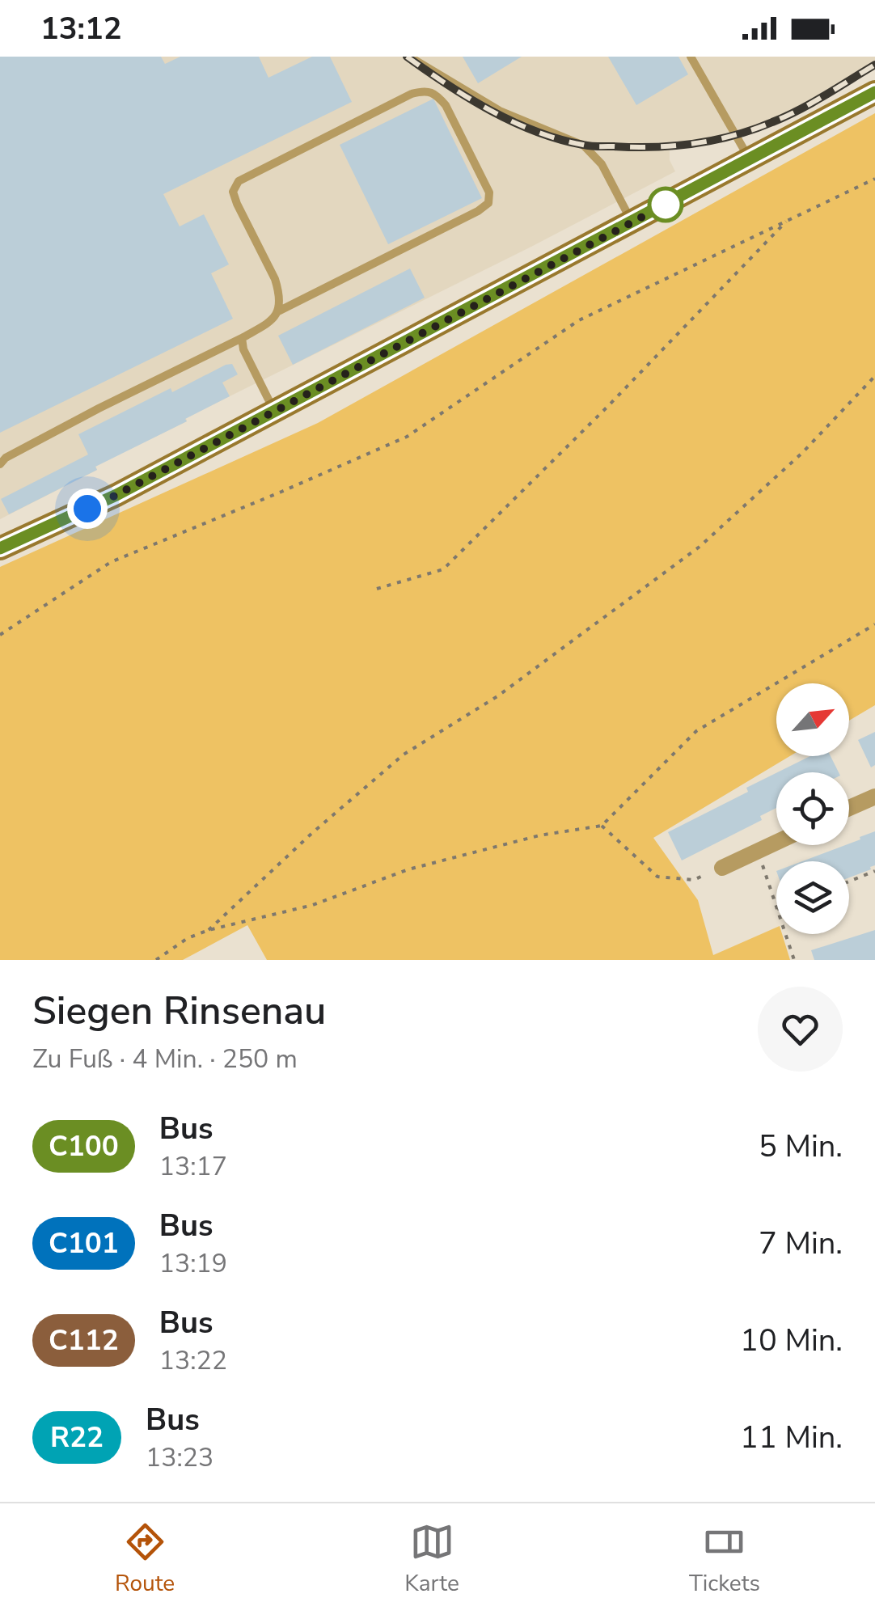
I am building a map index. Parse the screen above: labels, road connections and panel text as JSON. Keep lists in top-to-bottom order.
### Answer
{
  "lines": ["bus line C100"],
  "north": "top right",
  "page": {
    "status": "13:12",
    "heading": ["Siegen Rinsenau", "Zu Fuß · 4 Min. · 250 m"],
    "list": [
      {
        "mark": "C100",
        "name": "Bus",
        "note": "13:17",
        "value": "5 Min."
      },
      {
        "mark": "C101",
        "name": "Bus",
        "note": "13:19",
        "value": "7 Min."
      },
      {
        "mark": "C112",
        "name": "Bus",
        "note": "13:22",
        "value": "10 Min."
      },
      {
        "mark": "R22",
        "name": "Bus",
        "note": "13:23",
        "value": "11 Min."
      }
    ],
    "tabs": ["Route", "Karte", "Tickets"]
  }
}
